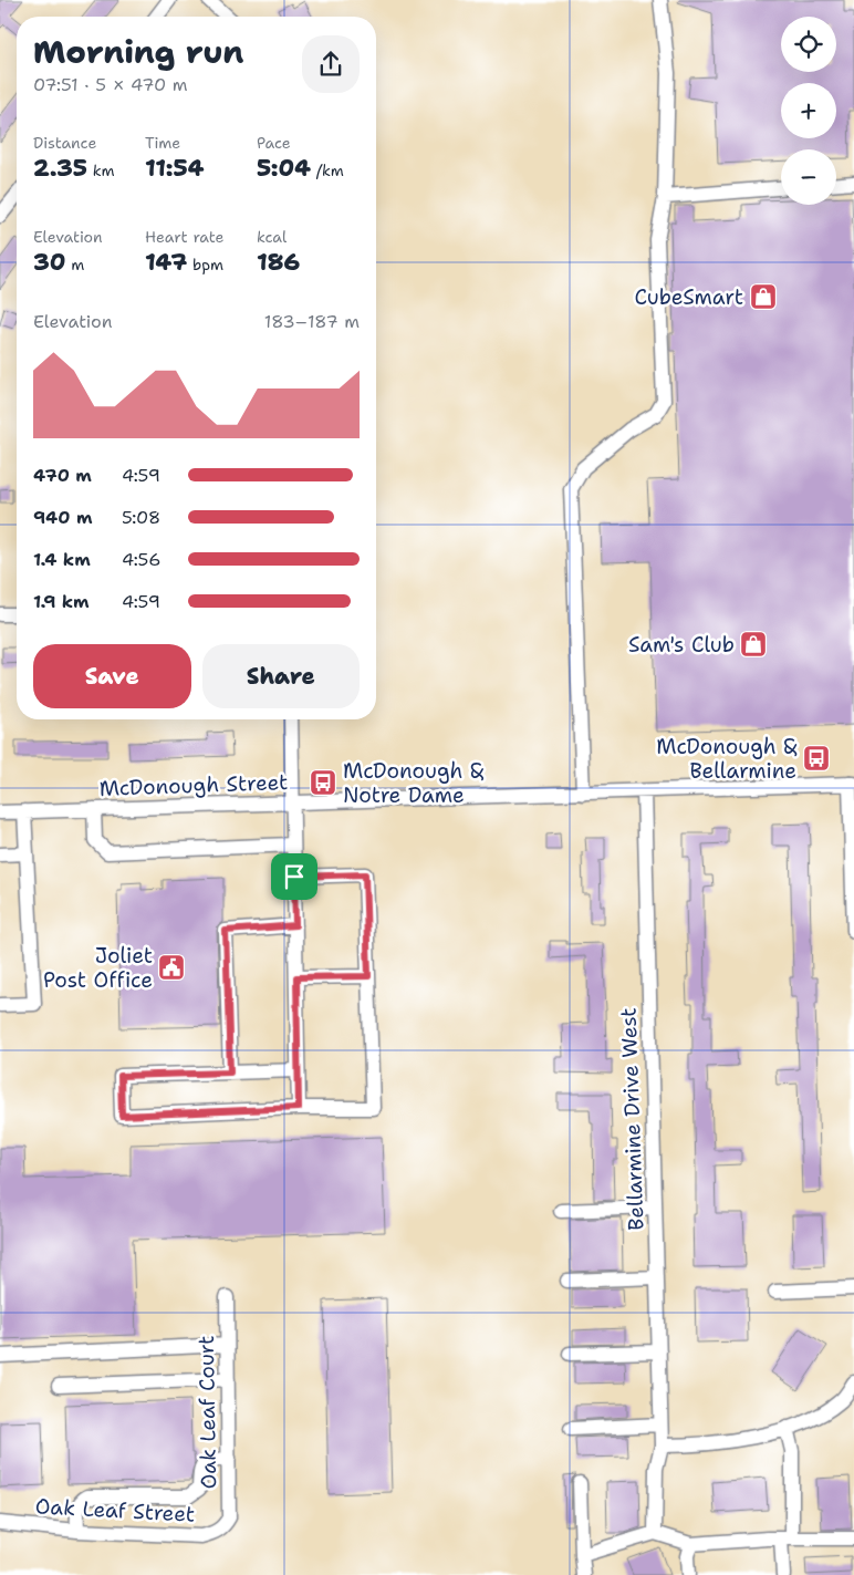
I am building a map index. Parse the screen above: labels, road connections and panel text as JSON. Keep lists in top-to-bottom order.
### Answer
{
  "streets": {
    "street": [
      "McDonough Street",
      "Bellarmine Drive West",
      "Oak Leaf Court",
      "Oak Leaf Street"
    ]
  },
  "crossings": [
    ["McDonough Street", "Bellarmine Drive West"],
    ["Oak Leaf Court", "Oak Leaf Street"]
  ],
  "places": {
    "shop": ["CubeSmart", "Sam's Club"],
    "bus stop": ["McDonough & Bellarmine", "McDonough & Notre Dame"],
    "public building": ["Joliet Post Office"]
  },
  "page": {
    "map_buttons": ["+", "−"],
    "heading": ["Morning run", "07:51 · 5 × 470 m"],
    "stats": [
      ["Distance", "2.35 km"],
      ["Time", "11:54"],
      ["Pace", "5:04 /km"],
      ["Elevation", "30 m"],
      ["Heart rate", "147 bpm"],
      ["kcal", "186"]
    ],
    "chart": ["Elevation", "183–187 m"],
    "list": [
      {
        "name": "470 m",
        "note": "4:59"
      },
      {
        "name": "940 m",
        "note": "5:08"
      },
      {
        "name": "1.4 km",
        "note": "4:56"
      },
      {
        "name": "1.9 km",
        "note": "4:59"
      }
    ],
    "buttons": ["Save", "Share"]
  }
}
